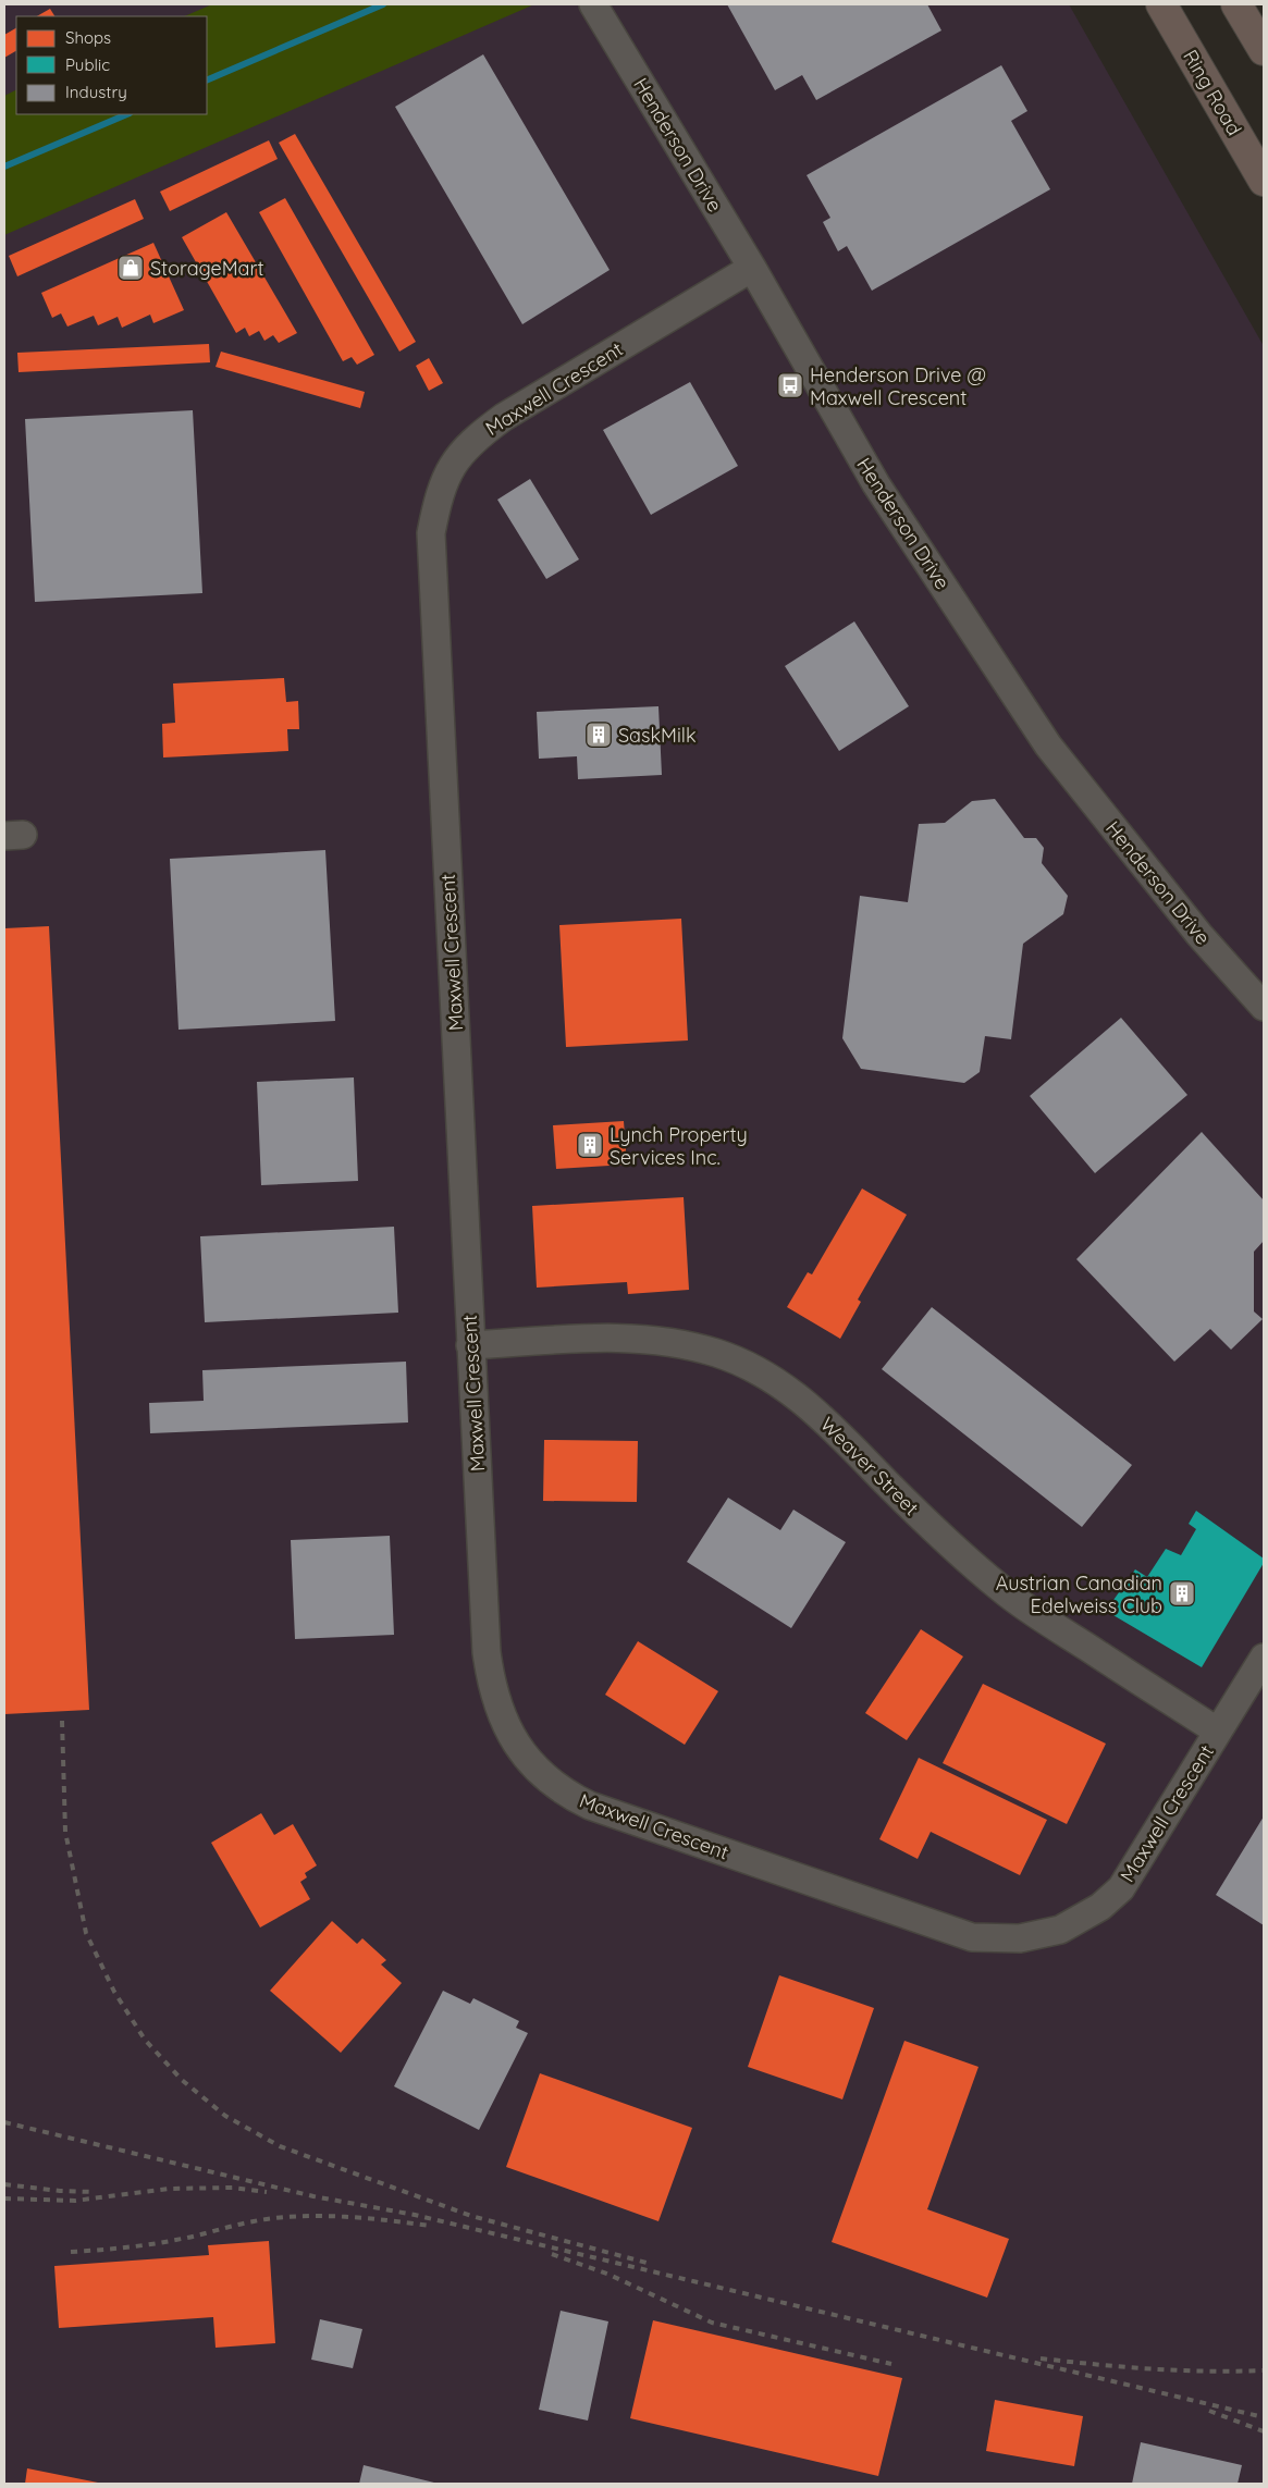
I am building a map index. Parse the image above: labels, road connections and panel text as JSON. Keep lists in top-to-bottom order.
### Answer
{
  "streets": {
    "highway": ["Ring Road"],
    "street": ["Henderson Drive", "Maxwell Crescent", "Weaver Street"]
  },
  "crossings": [
    ["Henderson Drive", "Maxwell Crescent"],
    ["Maxwell Crescent", "Weaver Street"]
  ],
  "places": {
    "shop": ["StorageMart"],
    "bus stop": ["Henderson Drive @ Maxwell Crescent"],
    "building": ["SaskMilk", "Lynch Property Services Inc.", "Austrian Canadian Edelweiss Club"]
  },
  "legend": ["Shops", "Public", "Industry"]
}
